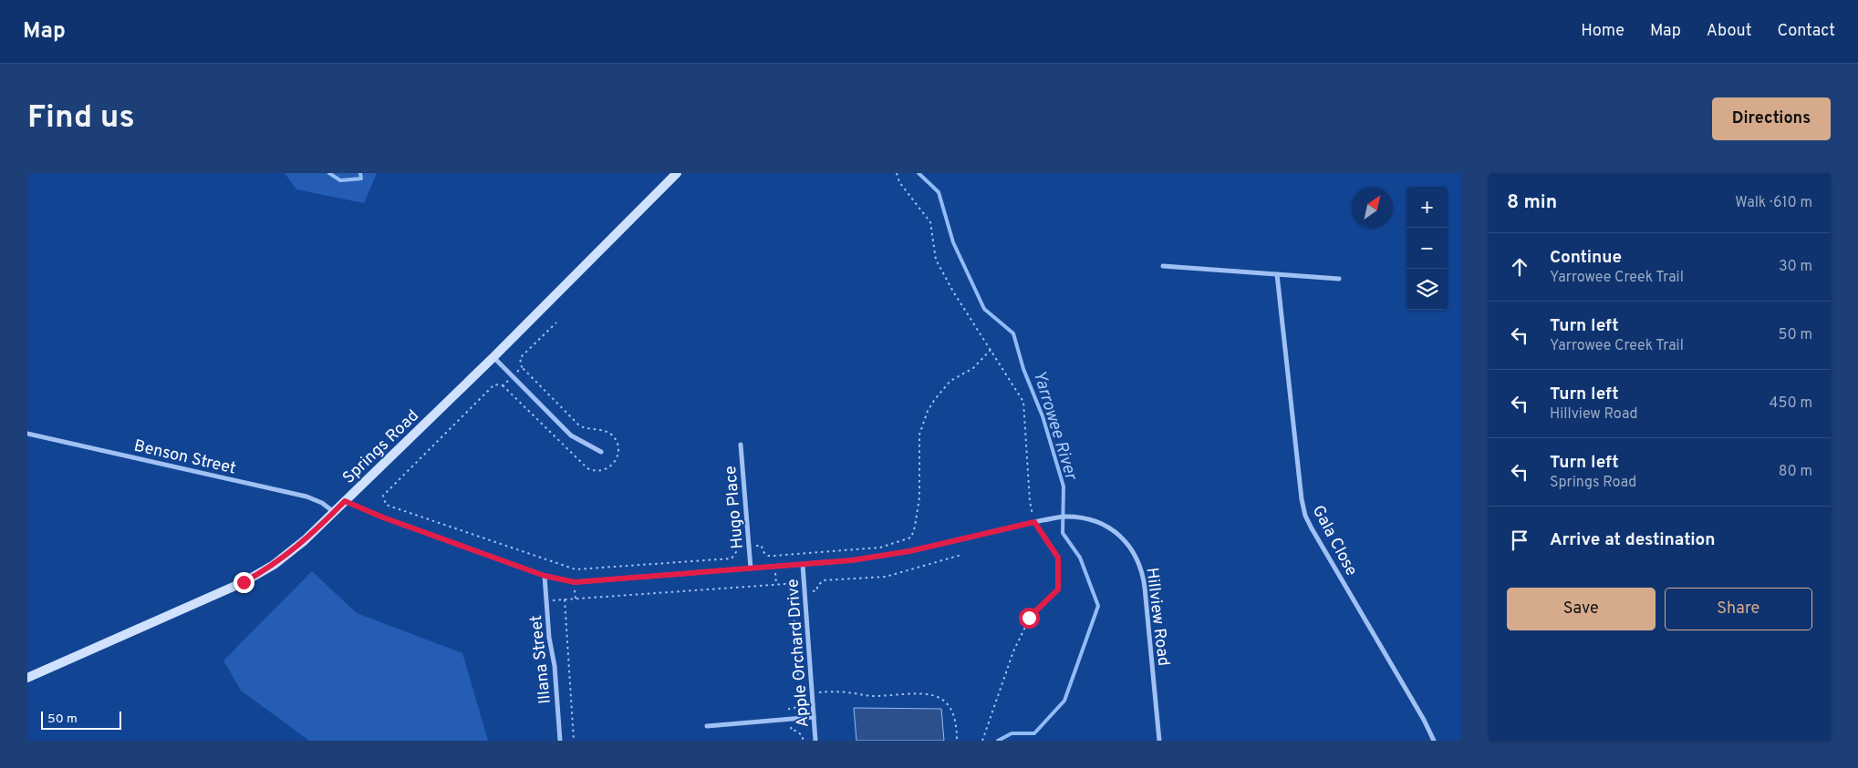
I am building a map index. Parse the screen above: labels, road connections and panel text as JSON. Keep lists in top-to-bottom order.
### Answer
{
  "streets": {
    "street": [
      "Springs Road",
      "Benson Street",
      "Hugo Place",
      "Gala Close",
      "Hillview Road",
      "Apple Orchard Drive",
      "Illana Street"
    ]
  },
  "crossings": [
    ["Springs Road", "Benson Street"],
    ["Springs Road", "Hillview Road"],
    ["Hugo Place", "Hillview Road"],
    ["Hillview Road", "Apple Orchard Drive"],
    ["Hillview Road", "Illana Street"]
  ],
  "water": ["Yarrowee River"],
  "scale_bar": "50 m",
  "north": "top right",
  "page": {
    "header": "Map",
    "nav": [
      "Home",
      "Map",
      "About",
      "Contact"
    ],
    "buttons": [
      "Directions",
      ["Save", "Share"]
    ],
    "title": "Find us",
    "heading": ["8 min", "Walk · 610 m"],
    "map_buttons": ["+", "−"],
    "list": [
      ["Continue", "Yarrowee Creek Trail", "30 m"],
      ["Turn left", "Yarrowee Creek Trail", "50 m"],
      ["Turn left", "Hillview Road", "450 m"],
      ["Turn left", "Springs Road", "80 m"],
      "Arrive at destination"
    ],
    "scale": "50 m"
  }
}
